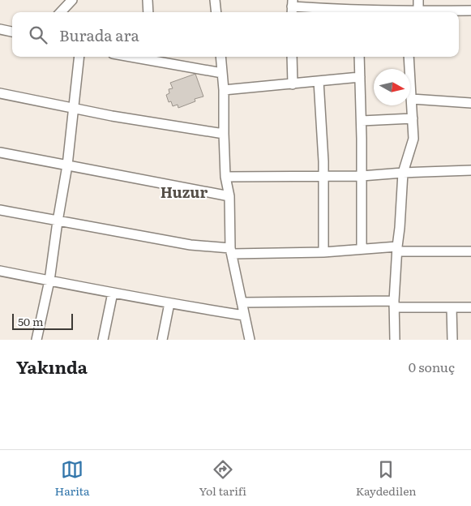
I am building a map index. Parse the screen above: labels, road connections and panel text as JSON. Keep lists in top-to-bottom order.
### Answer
{
  "districts": ["Huzur"],
  "scale_bar": "50 m",
  "north": "right",
  "page": {
    "search": "Burada ara",
    "scale": "50 m",
    "heading": ["Yakında", "0 sonuç"],
    "nav": ["Harita", "Yol tarifi", "Kaydedilen"]
  }
}
